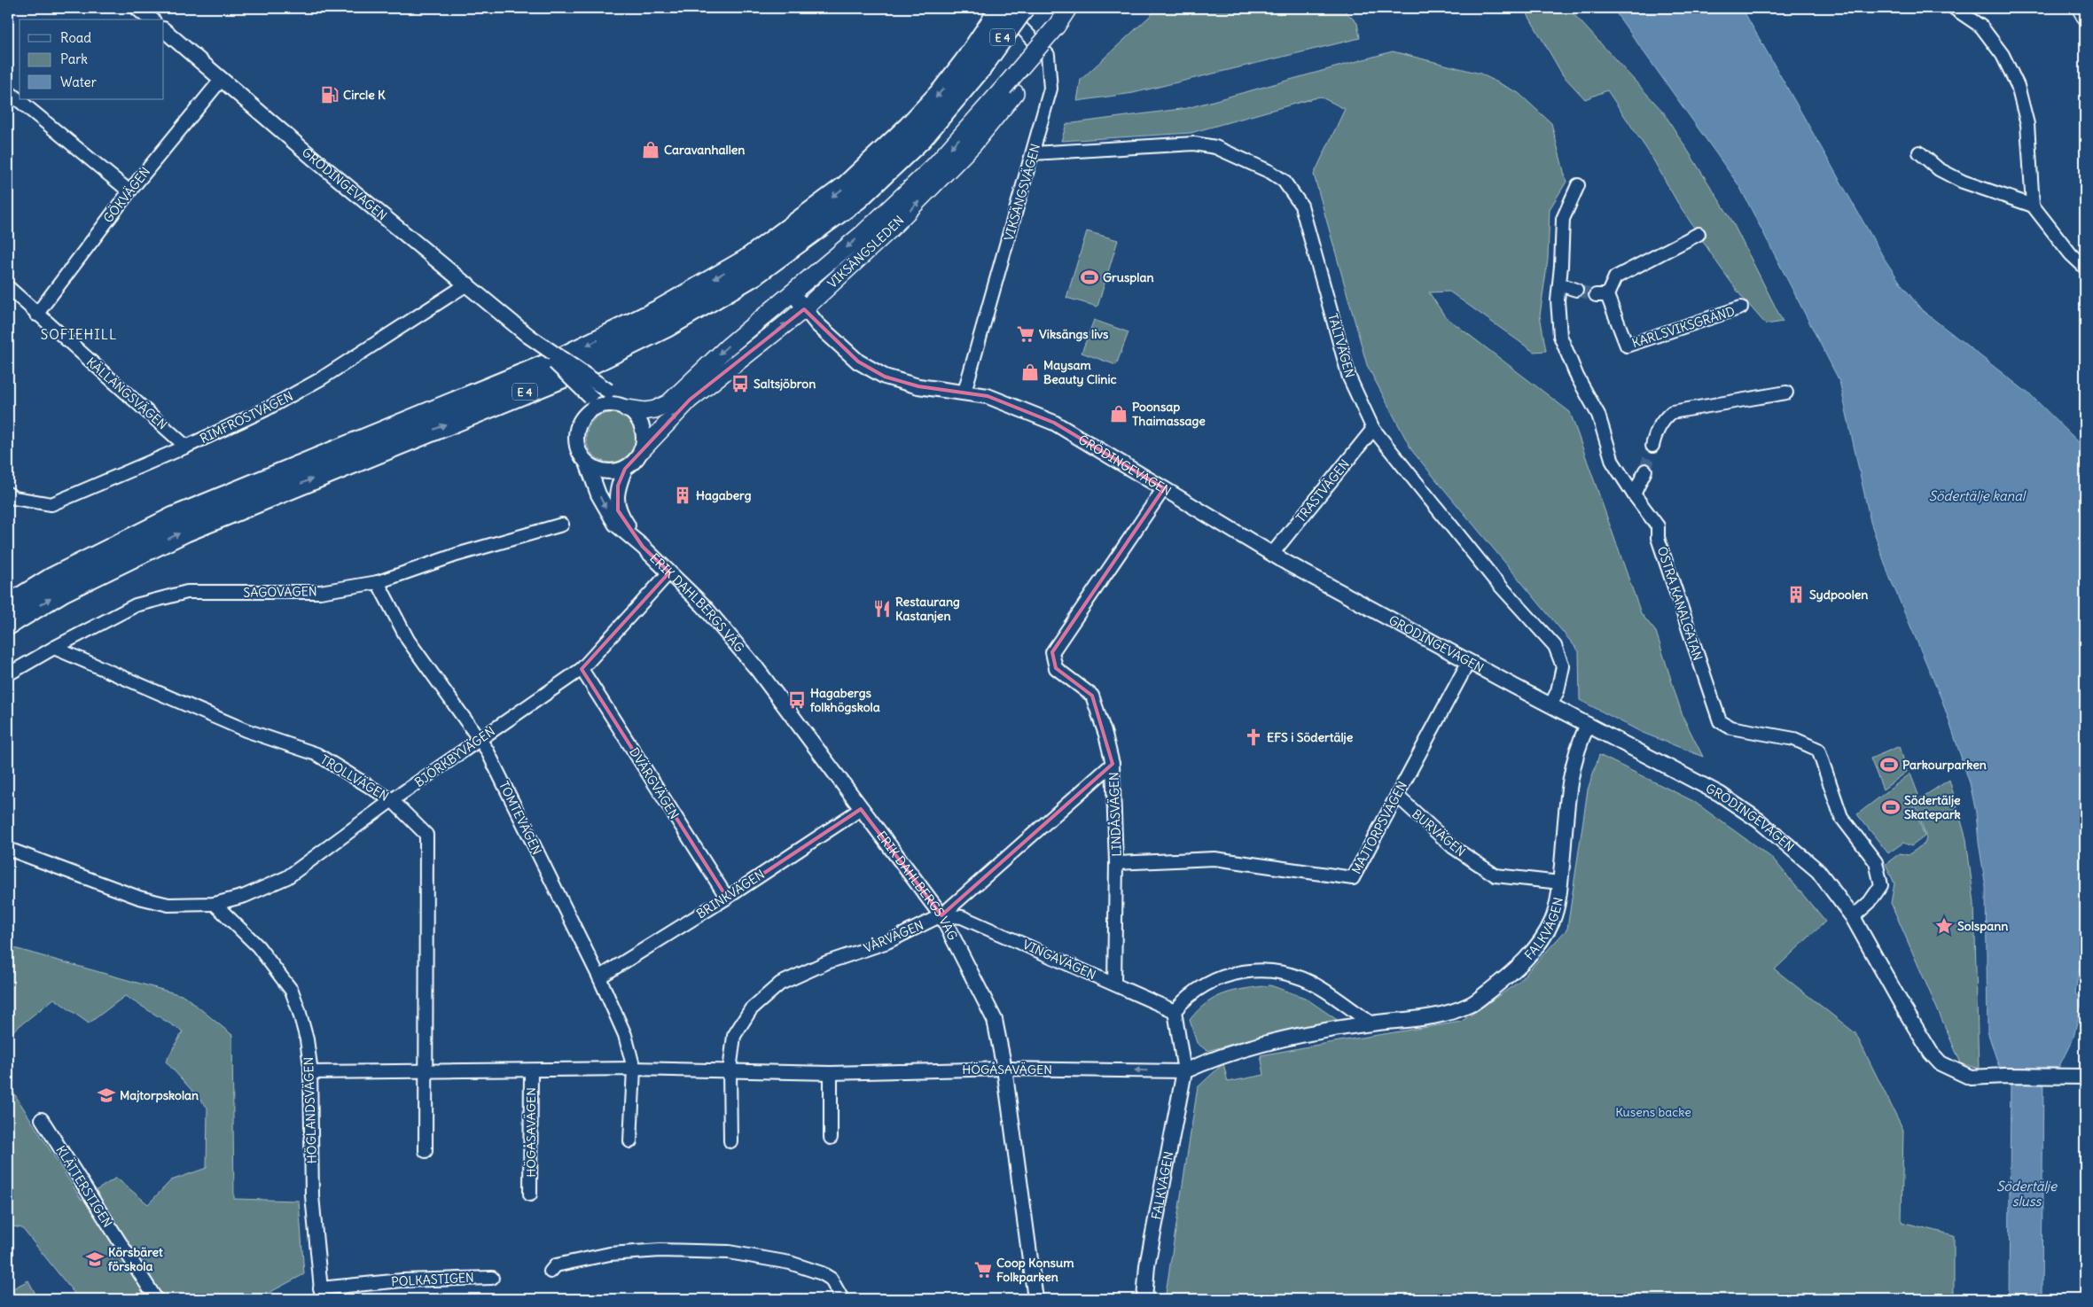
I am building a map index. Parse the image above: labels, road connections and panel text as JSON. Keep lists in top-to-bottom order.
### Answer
{
  "streets": {
    "highway": ["E 4"],
    "main road": ["VIKSÄNGSLEDEN"],
    "street": [
      "GRÖDINGEVÄGEN",
      "VIKSÄNGSVÄGEN",
      "GÖKVÄGEN",
      "KARLSVIKSGRÄND",
      "TÄLTVÄGEN",
      "KÄLLÄNGSVÄGEN",
      "RIMFROSTVÄGEN",
      "TRASTVÄGEN",
      "SAGOVÄGEN",
      "ERIK DAHLBERGS VÄG",
      "ÖSTRA KANALGATAN",
      "BJÖRKBYVÄGEN",
      "TROLLVÄGEN",
      "DVÄRGVÄGEN",
      "LINDÅSVÄGEN",
      "TOMTEVÄGEN",
      "MAJTORPSVÄGEN",
      "BURVÄGEN",
      "BRINKVÄGEN",
      "FALKVÄGEN",
      "VÅRVÄGEN",
      "VINGAVÄGEN",
      "HÖGÅSAVÄGEN",
      "HÖGLANDSVÄGEN",
      "KLÄTTERSTIGEN",
      "POLKASTIGEN"
    ]
  },
  "crossings": [
    ["E 4", "VIKSÄNGSVÄGEN"],
    ["GRÖDINGEVÄGEN", "VIKSÄNGSVÄGEN"],
    ["GRÖDINGEVÄGEN", "GÖKVÄGEN"],
    ["GRÖDINGEVÄGEN", "VIKSÄNGSLEDEN"],
    ["GRÖDINGEVÄGEN", "TÄLTVÄGEN"],
    ["GRÖDINGEVÄGEN", "RIMFROSTVÄGEN"],
    ["GRÖDINGEVÄGEN", "TRASTVÄGEN"],
    ["GRÖDINGEVÄGEN", "ERIK DAHLBERGS VÄG"],
    ["GRÖDINGEVÄGEN", "ÖSTRA KANALGATAN"],
    ["GRÖDINGEVÄGEN", "LINDÅSVÄGEN"],
    ["GRÖDINGEVÄGEN", "MAJTORPSVÄGEN"],
    ["GRÖDINGEVÄGEN", "FALKVÄGEN"],
    ["VIKSÄNGSVÄGEN", "TÄLTVÄGEN"],
    ["GÖKVÄGEN", "KÄLLÄNGSVÄGEN"],
    ["VIKSÄNGSLEDEN", "ERIK DAHLBERGS VÄG"],
    ["TÄLTVÄGEN", "TRASTVÄGEN"],
    ["KÄLLÄNGSVÄGEN", "RIMFROSTVÄGEN"],
    ["SAGOVÄGEN", "TROLLVÄGEN"],
    ["SAGOVÄGEN", "TOMTEVÄGEN"],
    ["ERIK DAHLBERGS VÄG", "BJÖRKBYVÄGEN"],
    ["ERIK DAHLBERGS VÄG", "BRINKVÄGEN"],
    ["ERIK DAHLBERGS VÄG", "VÅRVÄGEN"],
    ["ERIK DAHLBERGS VÄG", "VINGAVÄGEN"],
    ["ERIK DAHLBERGS VÄG", "HÖGÅSAVÄGEN"],
    ["BJÖRKBYVÄGEN", "TROLLVÄGEN"],
    ["BJÖRKBYVÄGEN", "DVÄRGVÄGEN"],
    ["BJÖRKBYVÄGEN", "TOMTEVÄGEN"],
    ["BJÖRKBYVÄGEN", "HÖGLANDSVÄGEN"],
    ["TROLLVÄGEN", "HÖGÅSAVÄGEN"],
    ["DVÄRGVÄGEN", "BRINKVÄGEN"],
    ["LINDÅSVÄGEN", "MAJTORPSVÄGEN"],
    ["LINDÅSVÄGEN", "VÅRVÄGEN"],
    ["LINDÅSVÄGEN", "VINGAVÄGEN"],
    ["TOMTEVÄGEN", "BRINKVÄGEN"],
    ["TOMTEVÄGEN", "HÖGÅSAVÄGEN"],
    ["MAJTORPSVÄGEN", "BURVÄGEN"],
    ["BURVÄGEN", "FALKVÄGEN"],
    ["FALKVÄGEN", "VINGAVÄGEN"],
    ["FALKVÄGEN", "HÖGÅSAVÄGEN"],
    ["VÅRVÄGEN", "VINGAVÄGEN"],
    ["VÅRVÄGEN", "HÖGÅSAVÄGEN"],
    ["HÖGÅSAVÄGEN", "HÖGLANDSVÄGEN"],
    ["HÖGLANDSVÄGEN", "POLKASTIGEN"]
  ],
  "districts": ["SOFIEHILL"],
  "water": ["Södertälje kanal", "Södertälje sluss"],
  "parks": ["Kusens backe"],
  "places": {
    "fuel station": ["Circle K"],
    "shop": ["Caravanhallen", "Maysam Beauty Clinic", "Poonsap Thaimassage"],
    "sports": ["Grusplan", "Parkourparken", "Södertälje Skatepark"],
    "supermarket": ["Viksängs livs", "Coop Konsum Folkparken"],
    "bus stop": ["Saltsjöbron", "Hagabergs folkhögskola"],
    "building": ["Hagaberg", "Sydpoolen"],
    "restaurant": ["Restaurang Kastanjen"],
    "church": ["EFS i Södertälje"],
    "place": ["Solspann"],
    "school or university": ["Majtorpskolan", "Körsbäret förskola"]
  },
  "legend": ["Road", "Park", "Water"]
}
